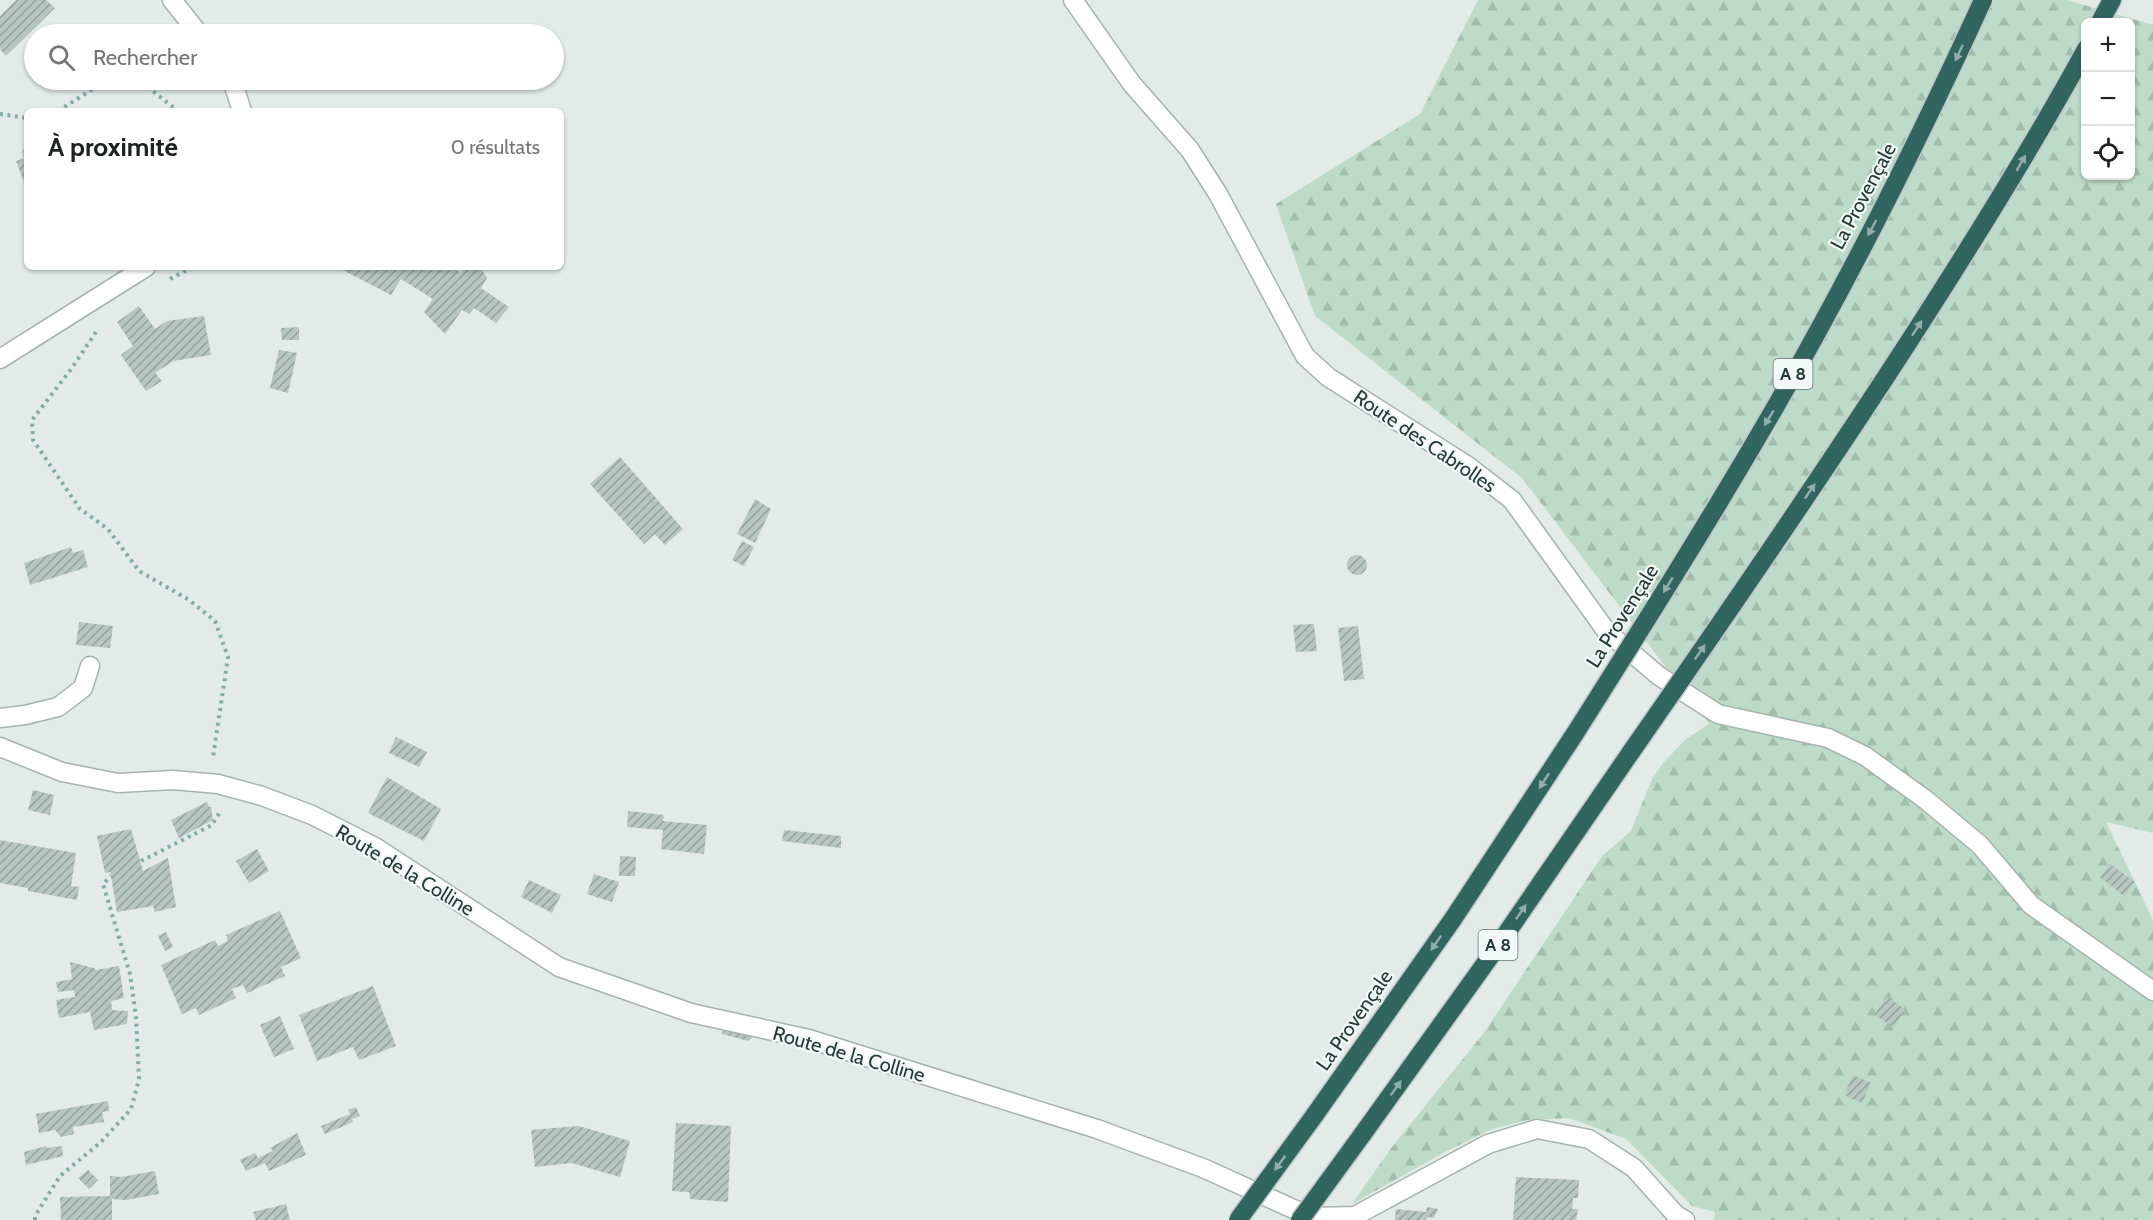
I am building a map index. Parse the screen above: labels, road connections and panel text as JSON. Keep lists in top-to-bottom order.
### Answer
{
  "streets": {
    "highway": ["La Provençale", "A 8"],
    "street": ["Route des Cabrolles", "Route de la Colline"]
  },
  "page": {
    "map_buttons": ["+", "−"],
    "search": "Rechercher",
    "heading": ["À proximité", "0 résultats"]
  }
}
